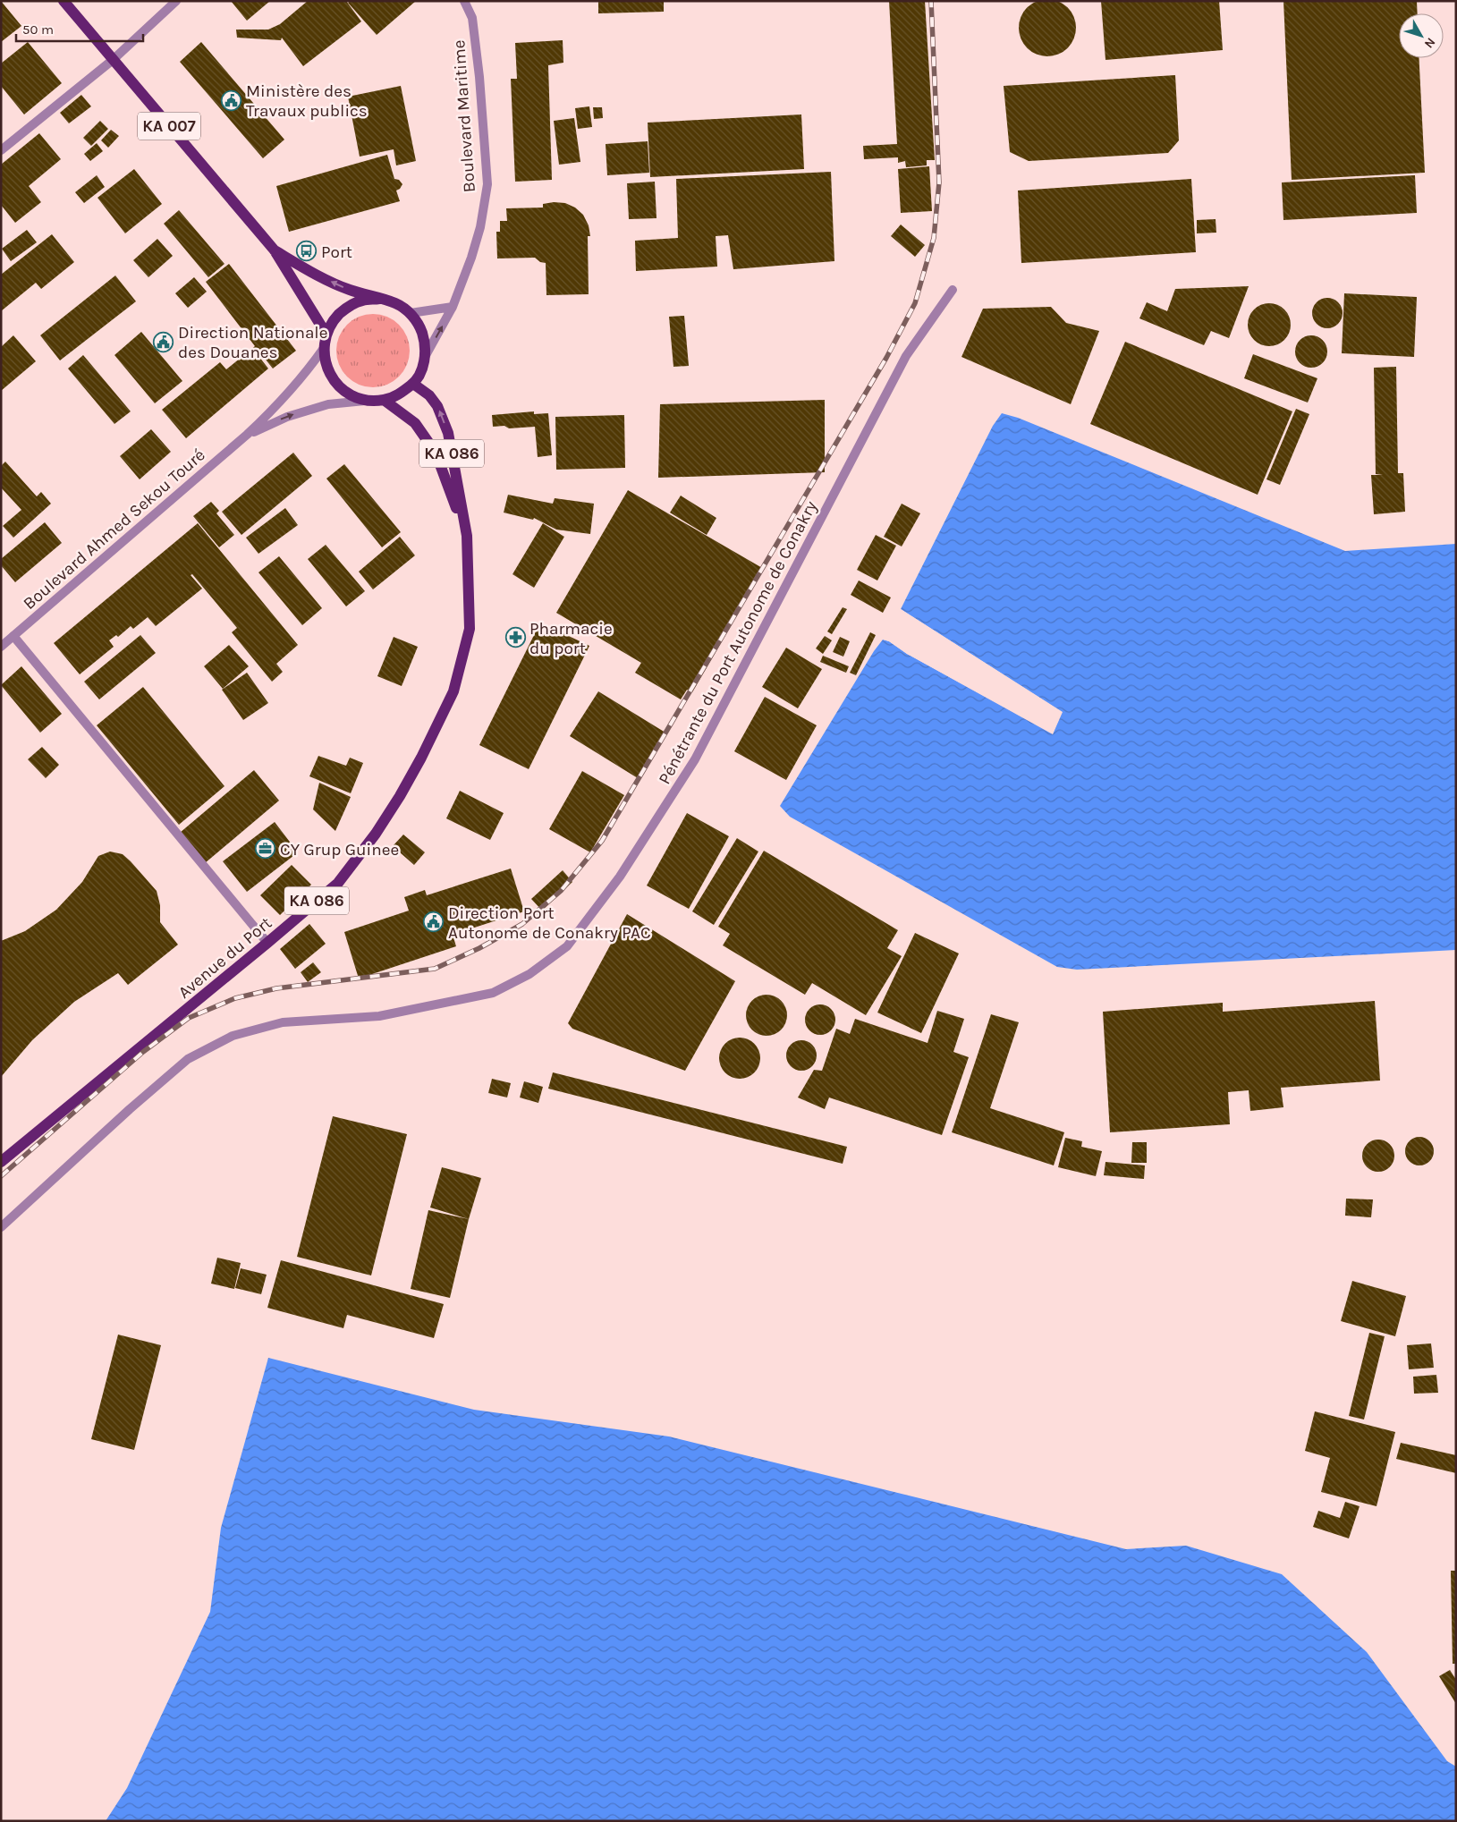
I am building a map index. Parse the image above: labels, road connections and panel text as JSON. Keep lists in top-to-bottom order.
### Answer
{
  "streets": {
    "main road": ["KA 007", "KA 086", "Avenue du Port"],
    "street": ["Boulevard Maritime", "Boulevard Ahmed Sekou Touré", "Pénétrante du Port Autonome de Conakry"]
  },
  "crossings": [
    ["Boulevard Maritime", "KA 007"],
    ["Boulevard Maritime", "Boulevard Ahmed Sekou Touré"],
    ["Boulevard Maritime", "Avenue du Port"],
    ["KA 007", "Boulevard Ahmed Sekou Touré"],
    ["KA 007", "Avenue du Port"],
    ["Boulevard Ahmed Sekou Touré", "Avenue du Port"]
  ],
  "places": {
    "public building": ["Ministère des Travaux publics", "Direction Nationale des Douanes", "Direction Port Autonome de Conakry PAC"],
    "bus stop": ["Port"],
    "pharmacy": ["Pharmacie du port"],
    "office": ["CY Grup Guinee"]
  },
  "scale_bar": "50 m",
  "north": "bottom right"
}
